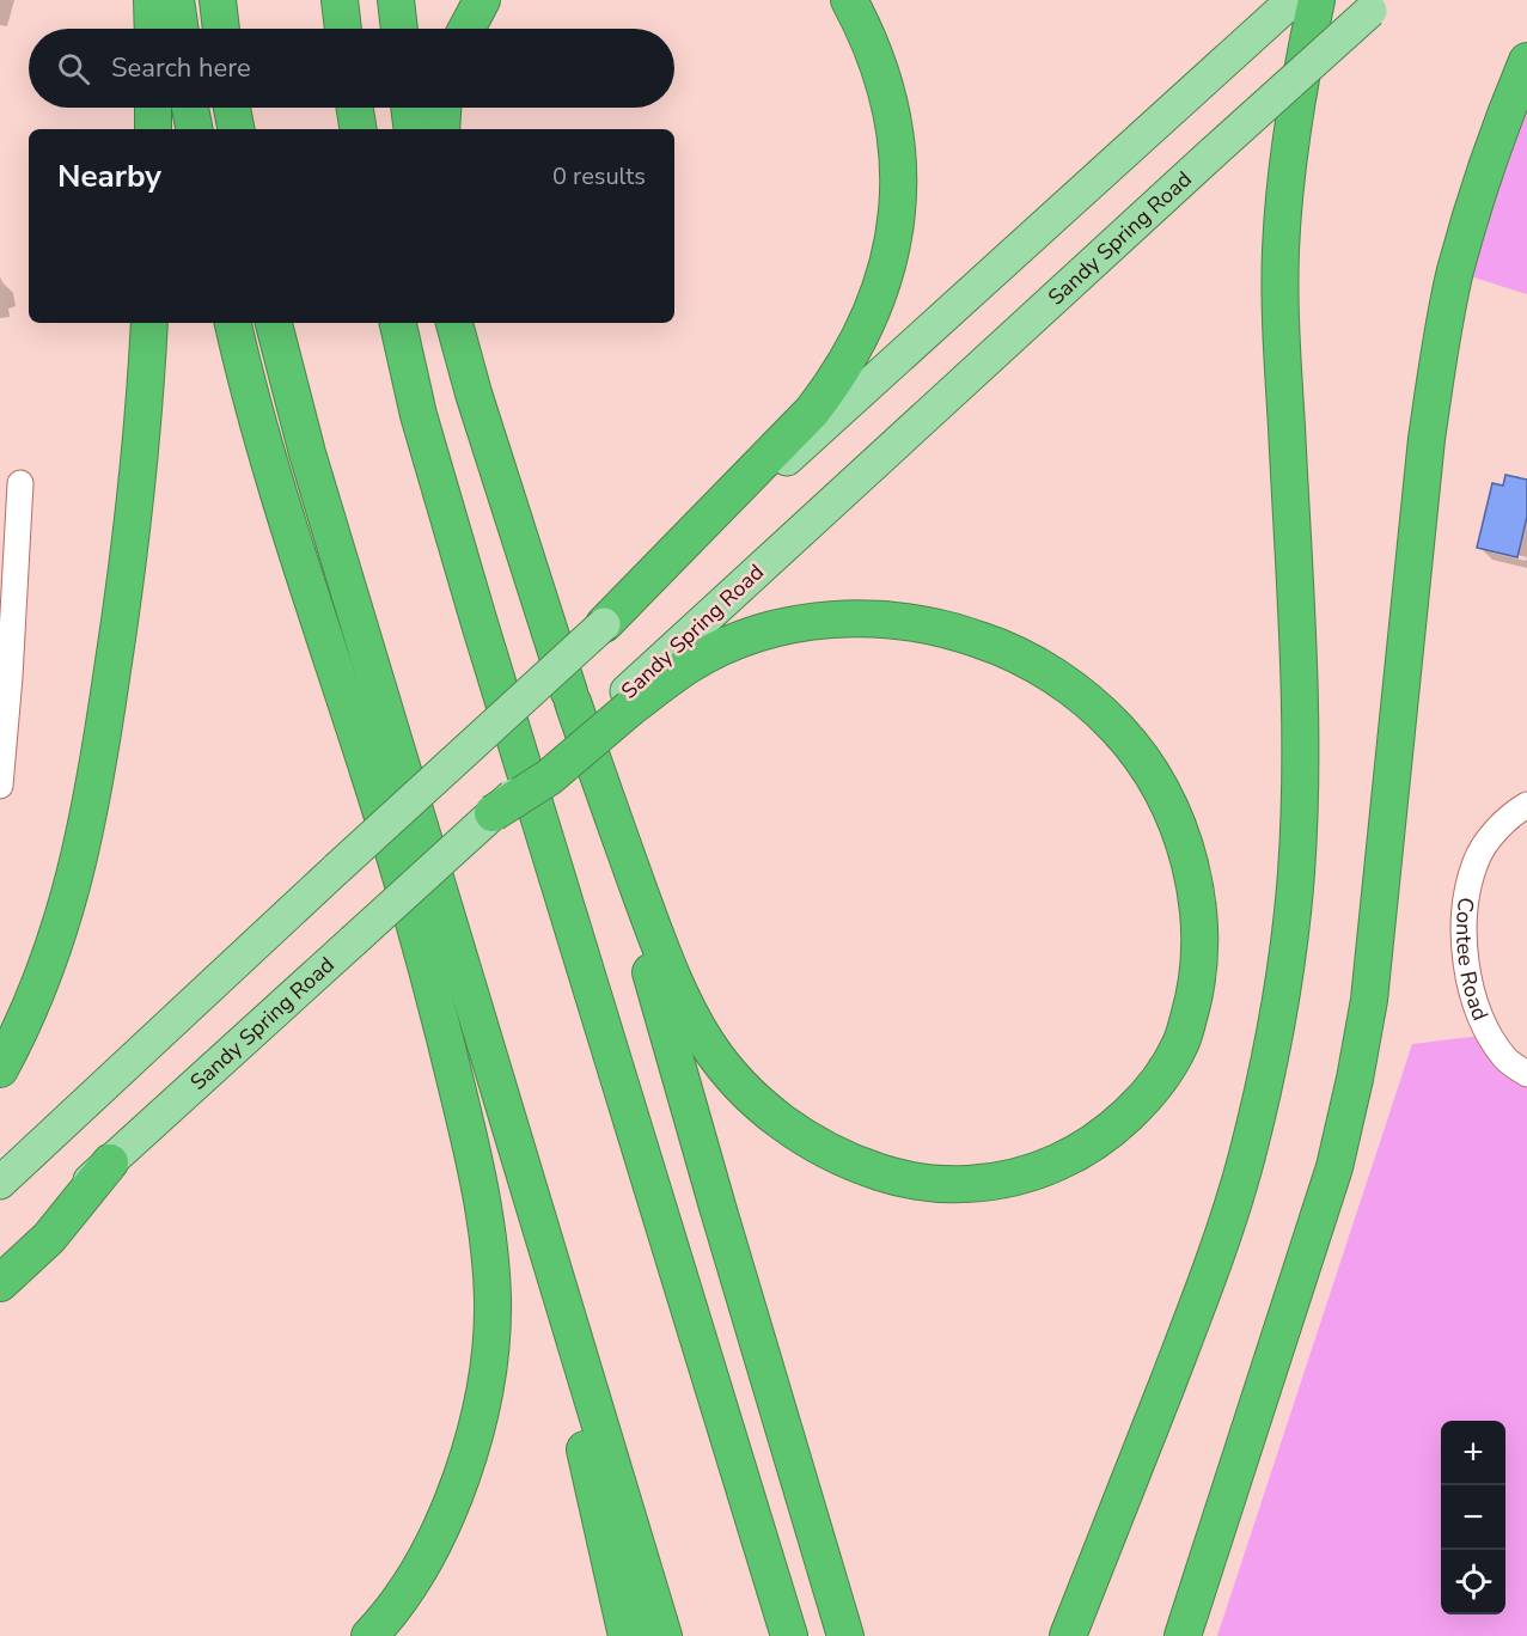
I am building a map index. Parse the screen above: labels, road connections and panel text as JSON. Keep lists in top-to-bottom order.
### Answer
{
  "streets": {
    "main road": ["Sandy Spring Road"],
    "street": ["Contee Road"]
  },
  "page": {
    "search": "Search here",
    "heading": ["Nearby", "0 results"],
    "map_buttons": ["+", "−"]
  }
}
